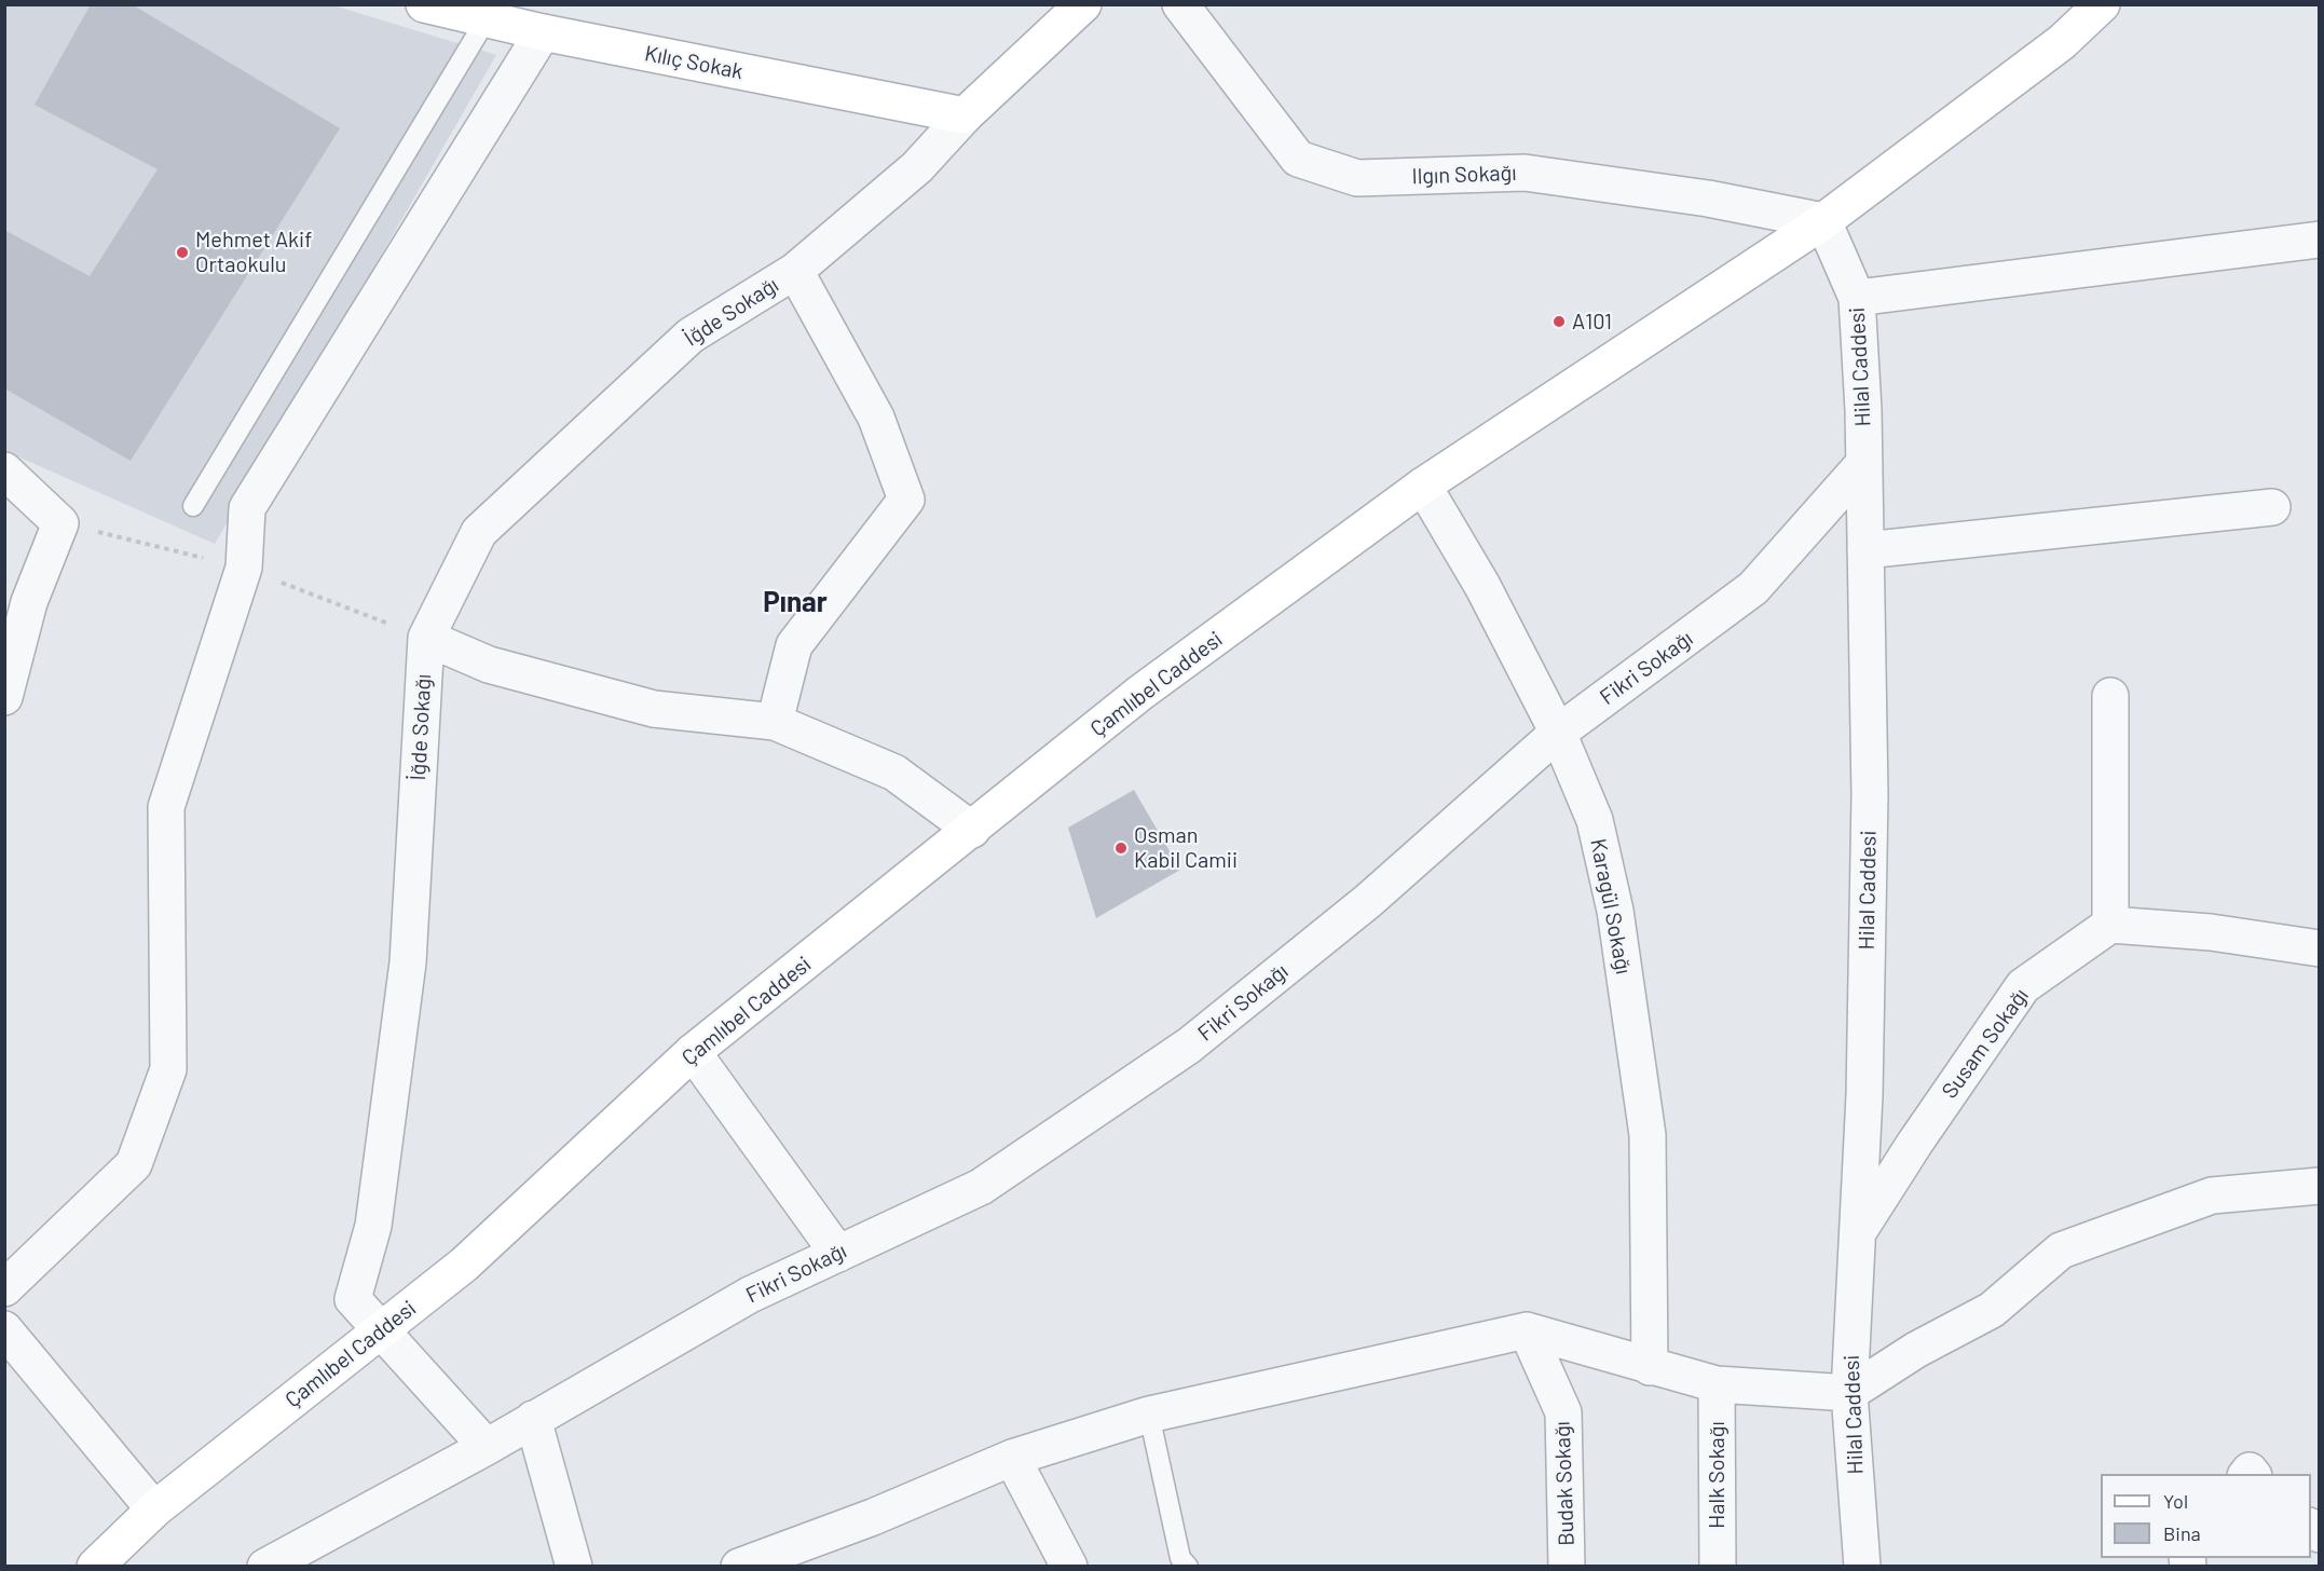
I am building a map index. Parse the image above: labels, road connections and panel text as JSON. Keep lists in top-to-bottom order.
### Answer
{
  "streets": {
    "street": [
      "Kılıç Sokak",
      "Ilgın Sokağı",
      "İğde Sokağı",
      "Hilal Caddesi",
      "Fikri Sokağı",
      "Çamlıbel Caddesi",
      "Karagül Sokağı",
      "Susam Sokağı",
      "Halk Sokağı",
      "Budak Sokağı"
    ]
  },
  "crossings": [
    ["Kılıç Sokak", "İğde Sokağı"],
    ["Ilgın Sokağı", "Hilal Caddesi"],
    ["Ilgın Sokağı", "Çamlıbel Caddesi"],
    ["İğde Sokağı", "Çamlıbel Caddesi"],
    ["Hilal Caddesi", "Fikri Sokağı"],
    ["Hilal Caddesi", "Çamlıbel Caddesi"],
    ["Hilal Caddesi", "Susam Sokağı"],
    ["Fikri Sokağı", "Karagül Sokağı"],
    ["Çamlıbel Caddesi", "Karagül Sokağı"]
  ],
  "districts": ["Pınar"],
  "places": ["Mehmet Akif Ortaokulu", "A101", "Osman Kabil Camii"],
  "legend": ["Yol", "Bina"]
}
